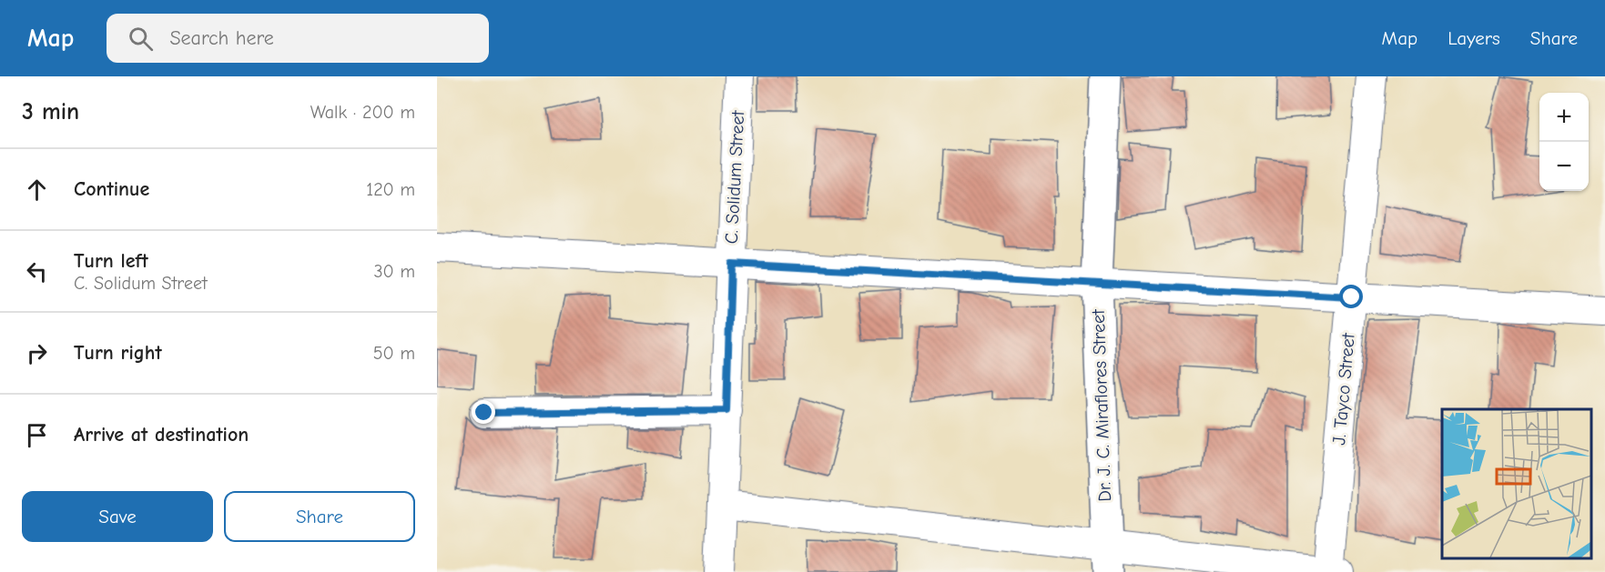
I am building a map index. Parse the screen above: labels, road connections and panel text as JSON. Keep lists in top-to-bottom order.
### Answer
{
  "streets": {
    "street": ["C. Solidum Street", "J. Tayco Street", "Dr. J. C. Miraflores Street"]
  },
  "page": {
    "header": "Map",
    "search": "Search here",
    "nav": ["Map", "Layers", "Share"],
    "heading": ["3 min", "Walk · 200 m"],
    "map_buttons": ["+", "−"],
    "list": [
      ["Continue", "120 m"],
      ["Turn left", "C. Solidum Street", "30 m"],
      ["Turn right", "50 m"],
      "Arrive at destination"
    ],
    "buttons": ["Save", "Share"]
  }
}
